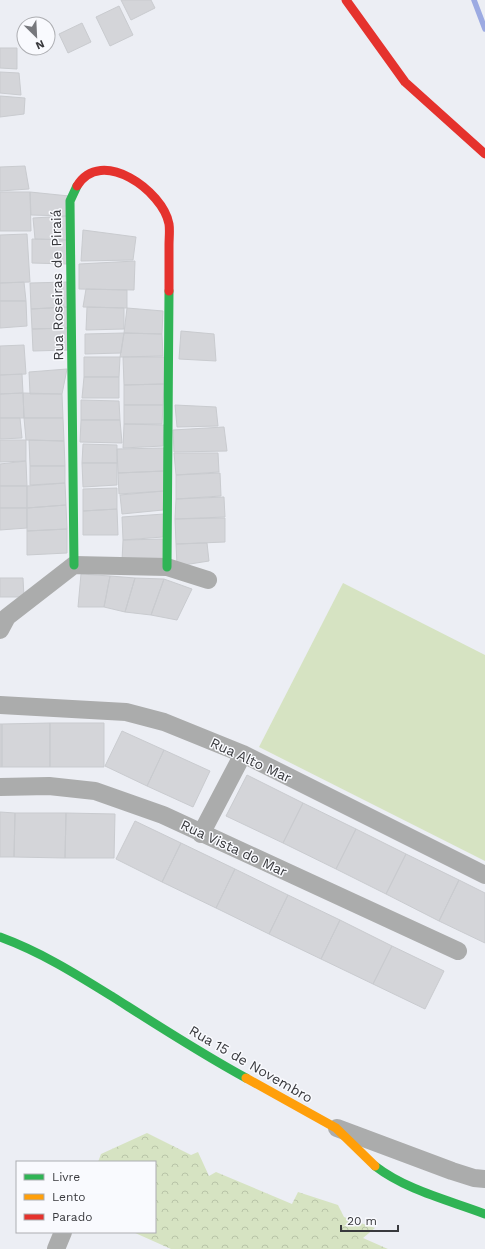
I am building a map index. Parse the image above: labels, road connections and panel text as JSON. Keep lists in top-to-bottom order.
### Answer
{
  "streets": {
    "street": [
      "Rua Roseiras de Piraiá",
      "Rua Alto Mar",
      "Rua Vista do Mar",
      "Rua 15 de Novembro"
    ]
  },
  "legend": ["Livre", "Lento", "Parado"],
  "scale_bar": "20 m",
  "north": "bottom right"
}
